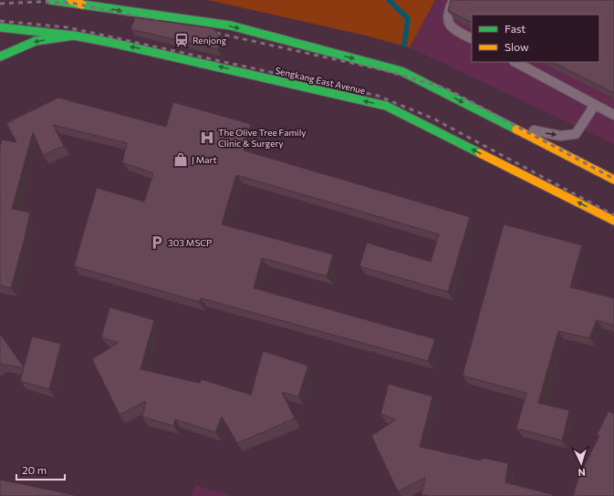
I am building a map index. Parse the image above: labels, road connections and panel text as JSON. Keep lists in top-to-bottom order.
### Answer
{
  "streets": {
    "main road": ["Sengkang East Avenue"]
  },
  "places": {
    "station": ["Renjong"],
    "hospital": ["The Olive Tree Family Clinic & Surgery"],
    "shop": ["J Mart"],
    "parking": ["303 MSCP"]
  },
  "legend": ["Fast", "Slow"],
  "scale_bar": "20 m",
  "north": "bottom"
}
